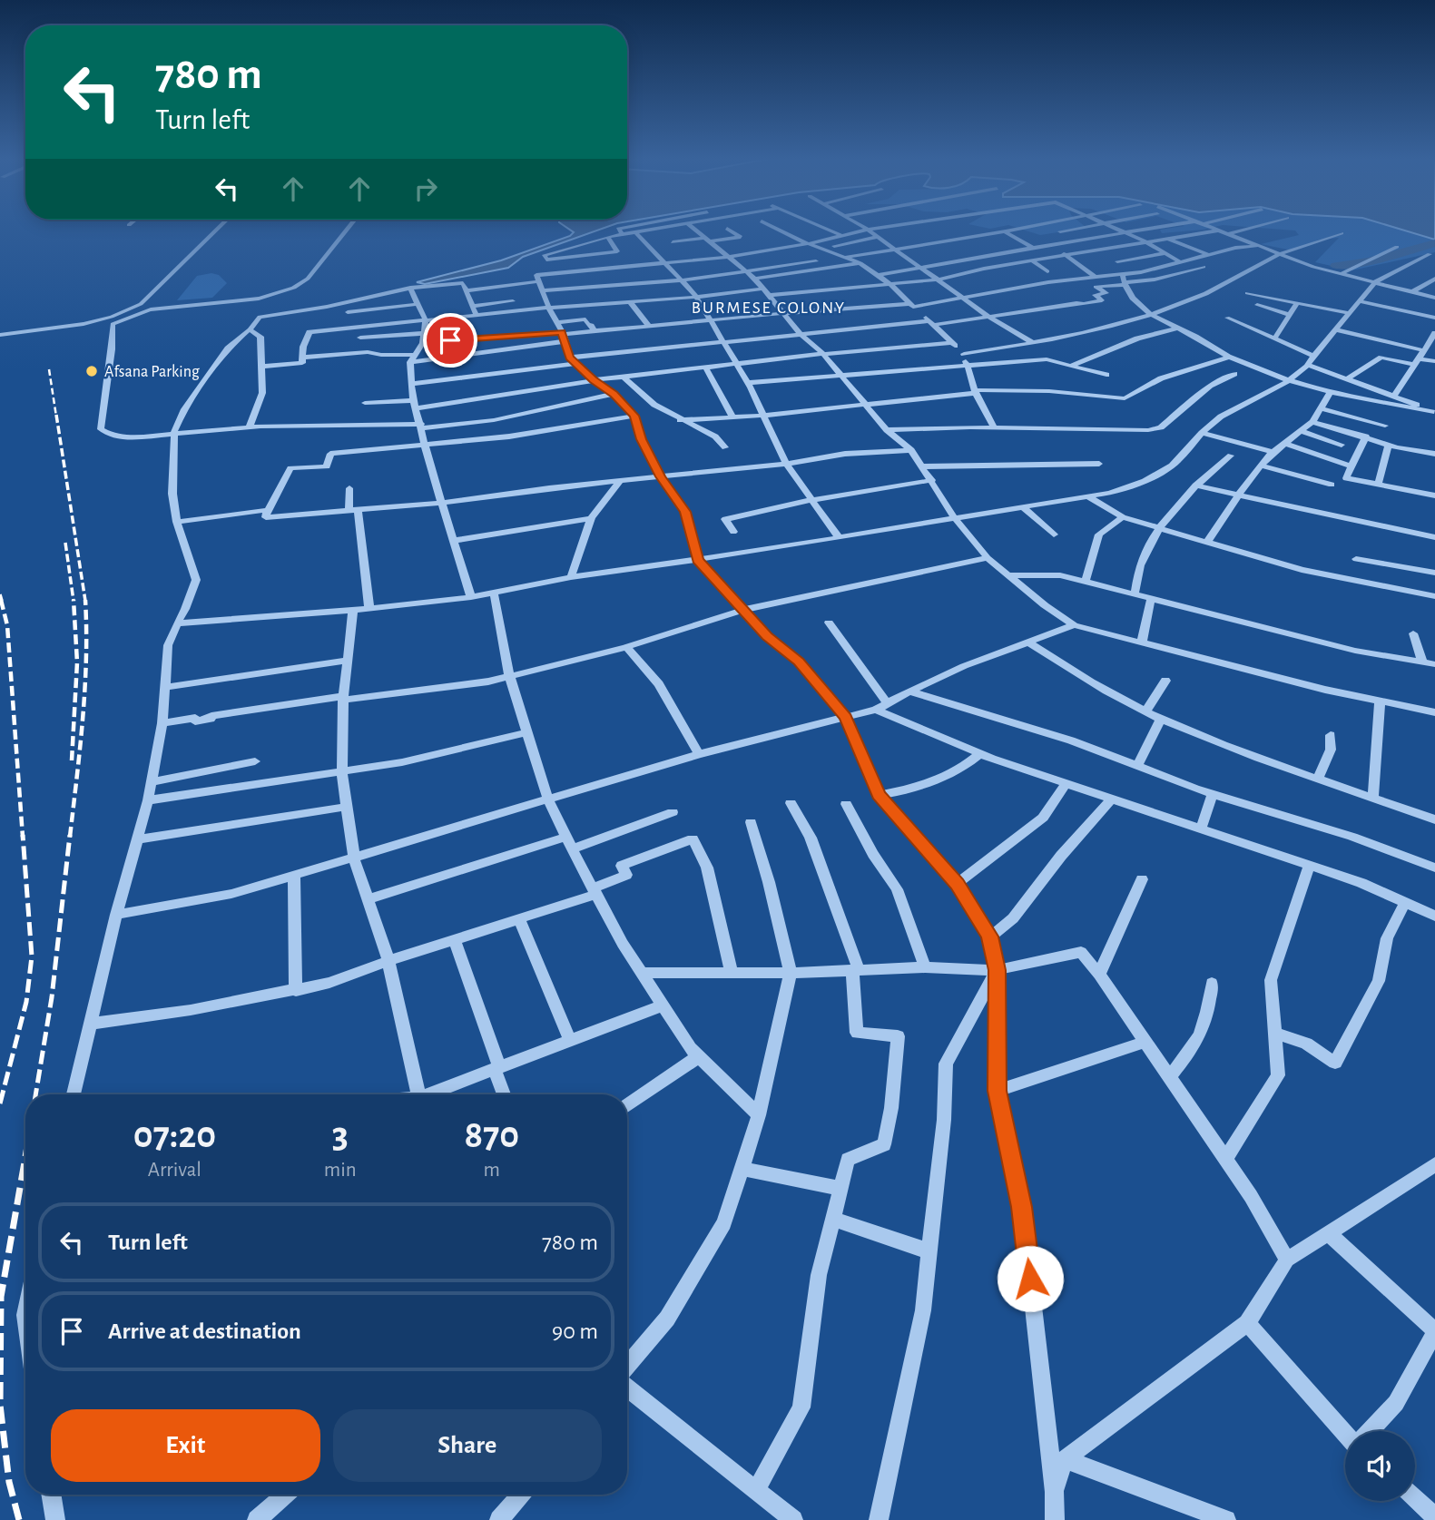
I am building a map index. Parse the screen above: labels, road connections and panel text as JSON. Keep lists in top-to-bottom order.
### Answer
{
  "districts": ["BURMESE COLONY"],
  "places": ["Afsana Parking"],
  "page": {
    "turn": ["780 m", "Turn left"],
    "eta": [
      "07:20",
      "Arrival",
      "3",
      "min",
      "870",
      "m"
    ],
    "list": [
      {
        "name": "Turn left",
        "value": "780 m"
      },
      {
        "name": "Arrive at destination",
        "value": "90 m"
      }
    ],
    "buttons": ["Exit", "Share"]
  }
}
